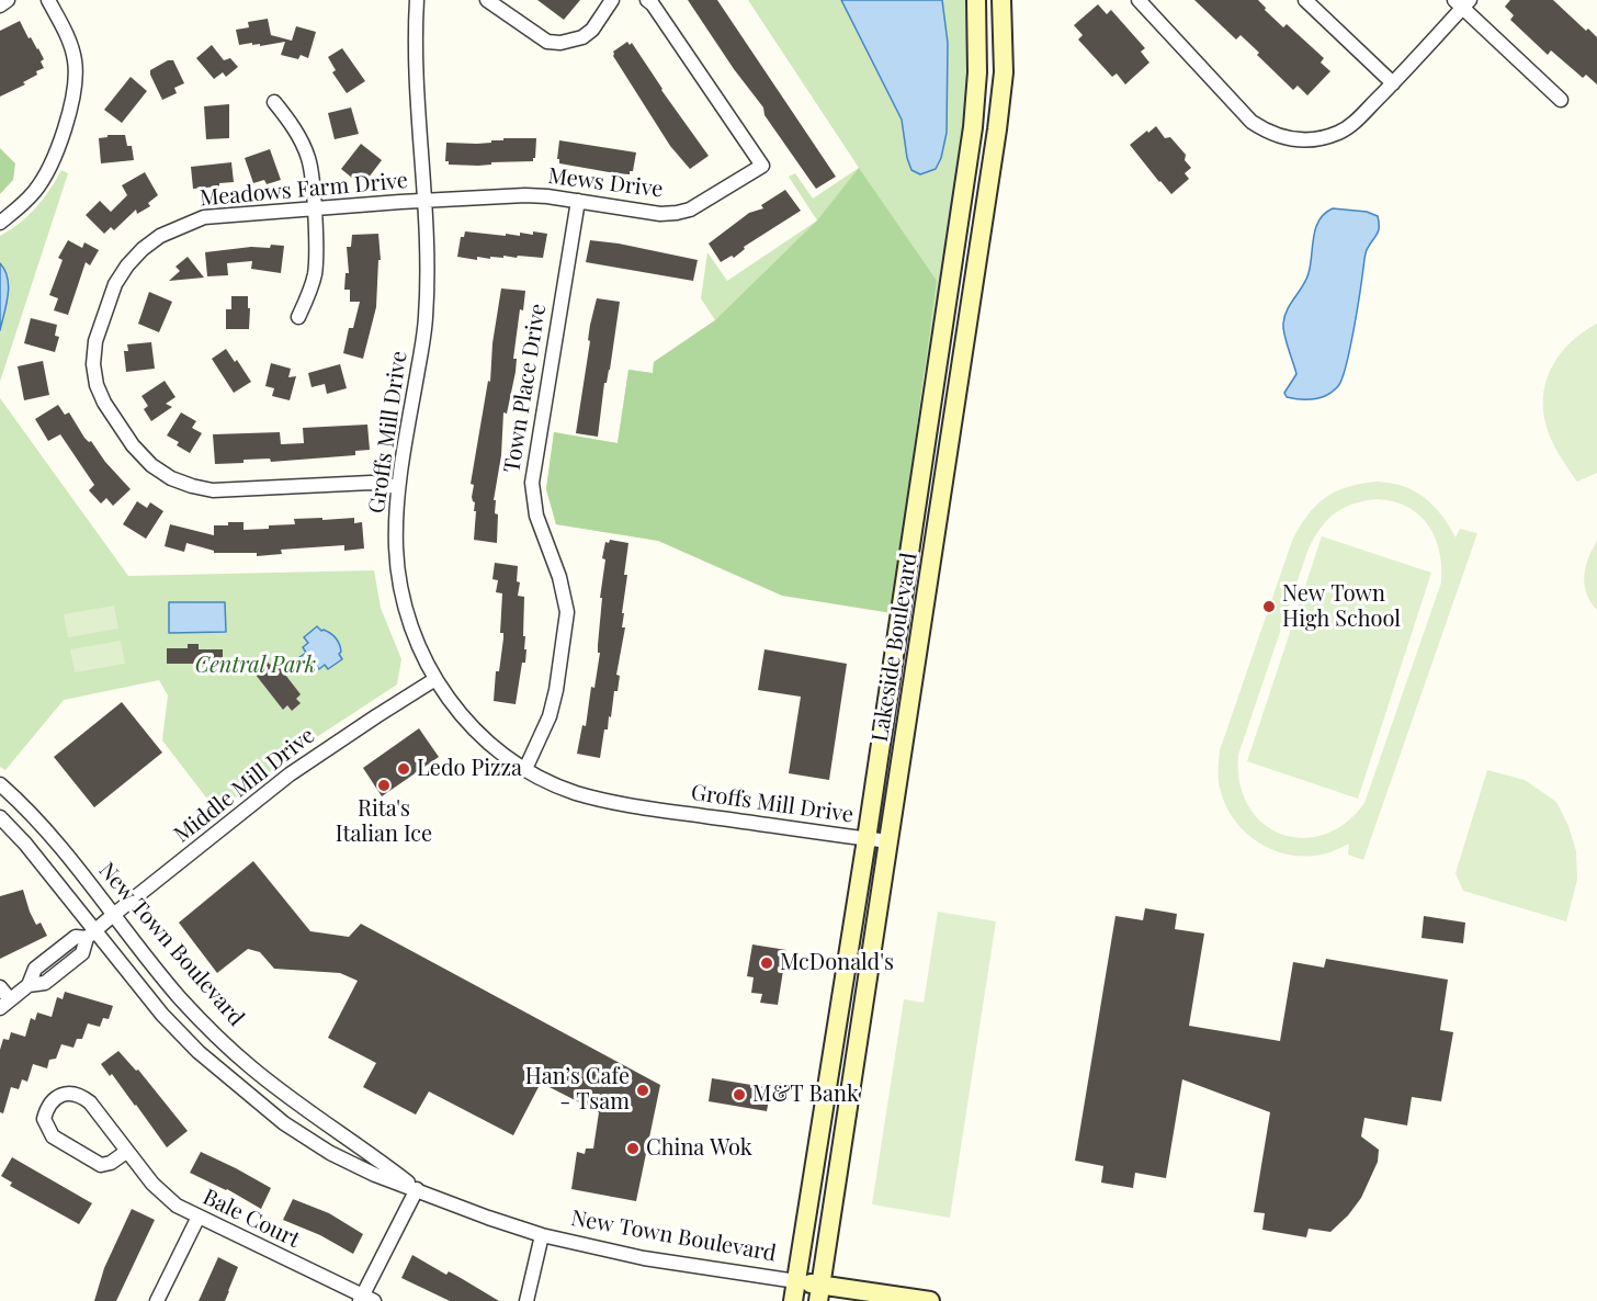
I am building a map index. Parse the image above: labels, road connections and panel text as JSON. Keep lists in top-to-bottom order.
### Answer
{
  "streets": {
    "main road": ["Lakeside Boulevard", "New Town Boulevard"],
    "street": [
      "Mews Drive",
      "Meadows Farm Drive",
      "Town Place Drive",
      "Groffs Mill Drive",
      "Middle Mill Drive",
      "Bale Court"
    ]
  },
  "crossings": [
    ["Mews Drive", "Meadows Farm Drive"],
    ["Mews Drive", "Town Place Drive"],
    ["Mews Drive", "Groffs Mill Drive"],
    ["Meadows Farm Drive", "Groffs Mill Drive"],
    ["Town Place Drive", "Groffs Mill Drive"],
    ["Groffs Mill Drive", "Lakeside Boulevard"],
    ["Groffs Mill Drive", "Middle Mill Drive"],
    ["Lakeside Boulevard", "New Town Boulevard"],
    ["Middle Mill Drive", "New Town Boulevard"]
  ],
  "parks": ["Central Park"],
  "places": [
    "New Town High School",
    "Ledo Pizza",
    "Rita's Italian Ice",
    "McDonald's",
    "Han’s Cafe - Tsam",
    "M&T Bank",
    "China Wok"
  ]
}
